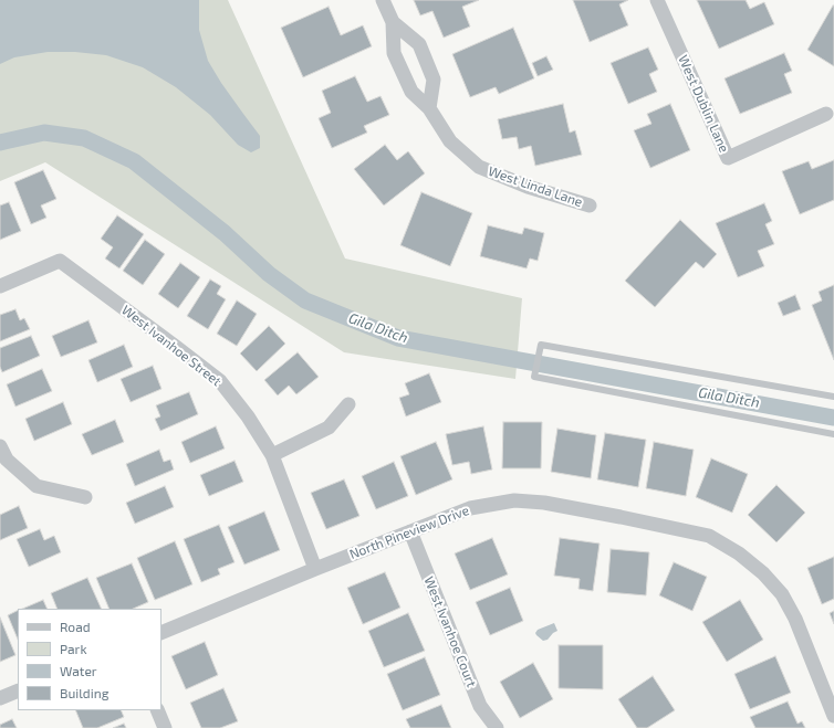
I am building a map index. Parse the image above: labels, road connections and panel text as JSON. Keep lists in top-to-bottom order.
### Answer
{
  "streets": {
    "street": [
      "West Dublin Lane",
      "West Linda Lane",
      "West Ivanhoe Street",
      "North Pineview Drive",
      "West Ivanhoe Court"
    ]
  },
  "crossings": [
    ["West Ivanhoe Street", "North Pineview Drive"],
    ["North Pineview Drive", "West Ivanhoe Court"]
  ],
  "water": ["Gila Ditch"],
  "legend": [
    "Road",
    "Park",
    "Water",
    "Building"
  ]
}
